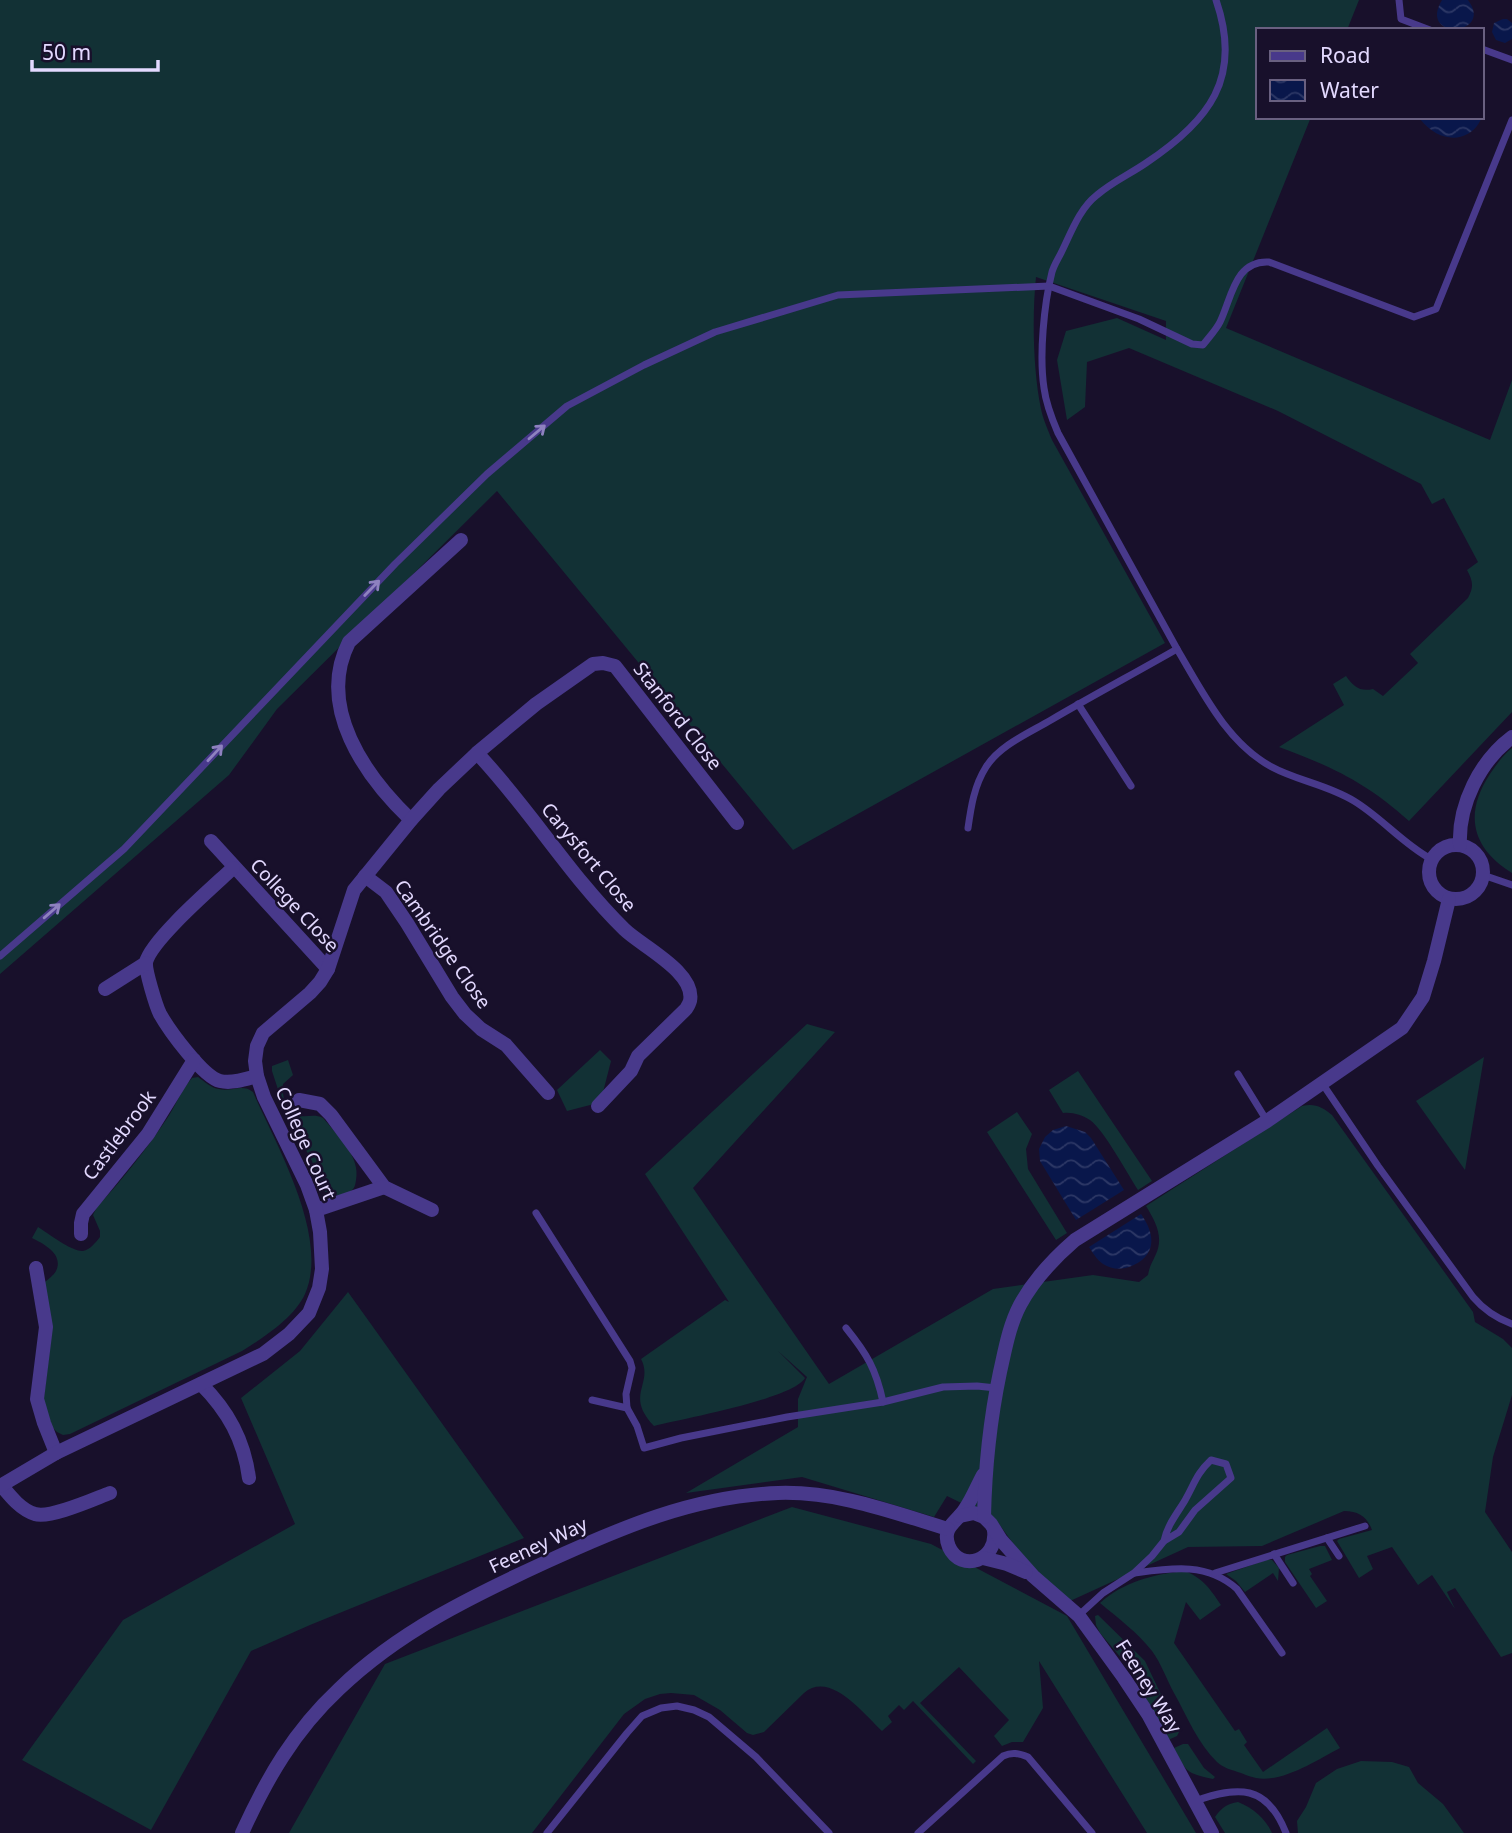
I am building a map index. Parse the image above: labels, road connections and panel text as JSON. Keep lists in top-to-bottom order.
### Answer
{
  "streets": {
    "street": [
      "Stanford Close",
      "Carysfort Close",
      "College Close",
      "Cambridge Close",
      "Castlebrook",
      "College Court",
      "Feeney Way"
    ]
  },
  "crossings": [
    ["Stanford Close", "Carysfort Close"],
    ["Stanford Close", "College Court"],
    ["Carysfort Close", "College Court"],
    ["College Close", "College Court"],
    ["Cambridge Close", "College Court"]
  ],
  "legend": ["Road", "Water"],
  "scale_bar": "50 m"
}
